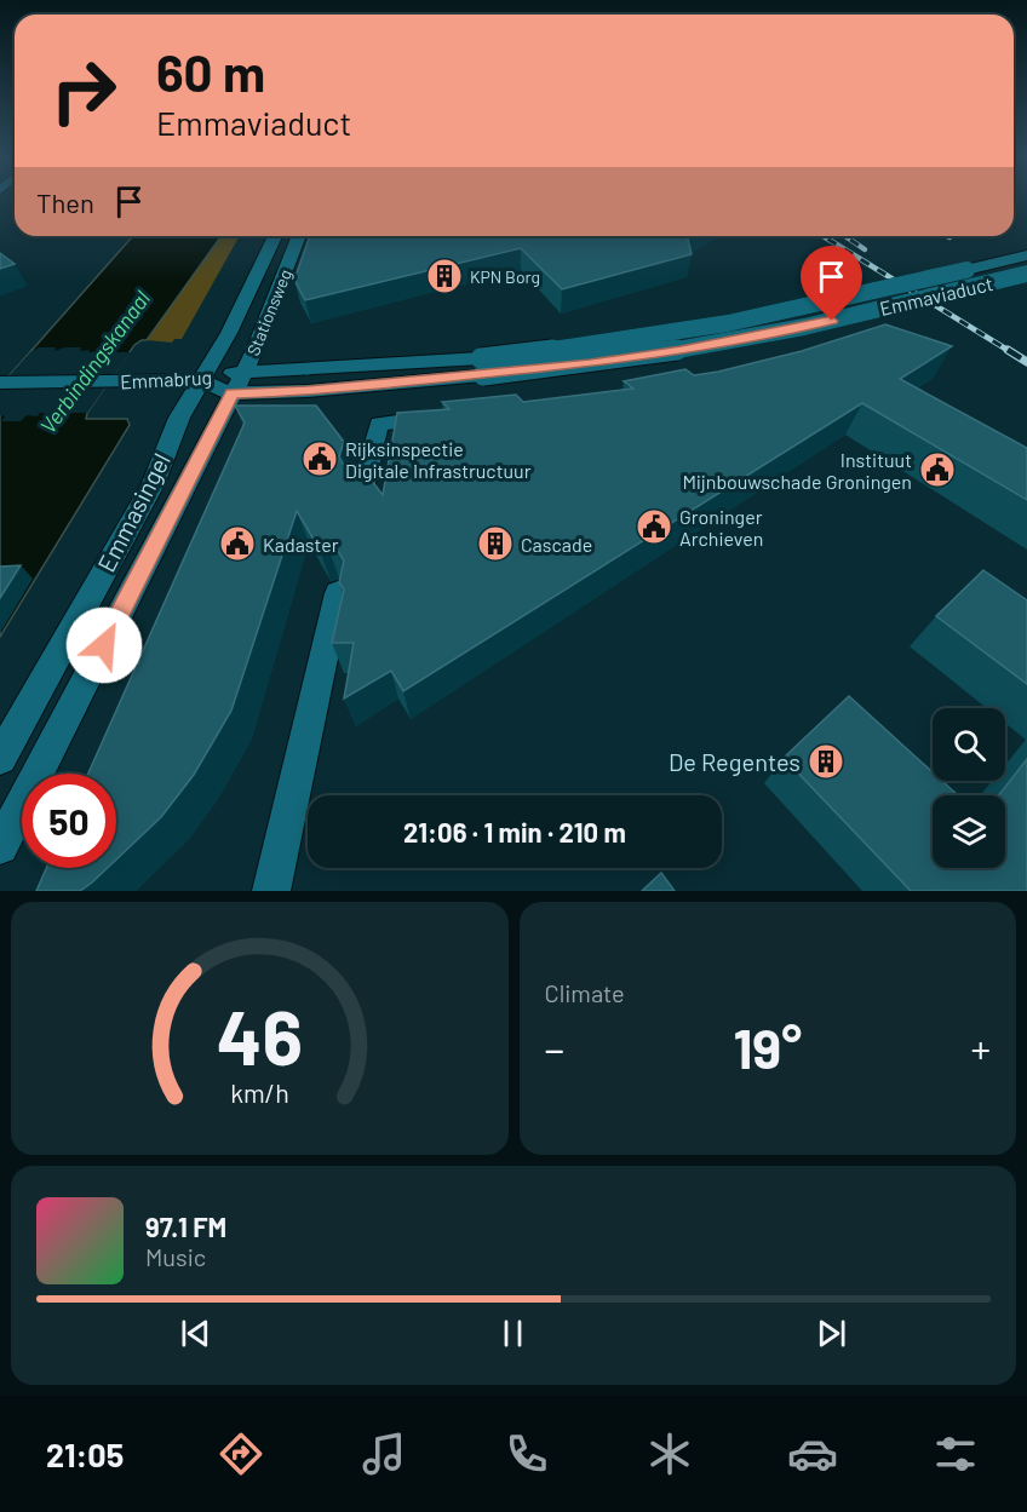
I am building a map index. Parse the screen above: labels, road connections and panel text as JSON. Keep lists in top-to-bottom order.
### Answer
{
  "streets": {
    "main road": [
      "Emmaviaduct",
      "Stationsweg",
      "Emmabrug",
      "Emmasingel"
    ]
  },
  "crossings": [
    ["Emmaviaduct", "Stationsweg"],
    ["Emmaviaduct", "Emmabrug"],
    ["Emmaviaduct", "Emmasingel"],
    ["Stationsweg", "Emmabrug"],
    ["Stationsweg", "Emmasingel"],
    ["Emmabrug", "Emmasingel"]
  ],
  "water": ["Verbindingskanaal"],
  "places": {
    "building": ["KPN Borg", "Cascade", "De Regentes"],
    "public building": [
      "Rijksinspectie Digitale Infrastructuur",
      "Instituut Mijnbouwschade Groningen",
      "Groninger Archieven",
      "Kadaster"
    ]
  },
  "page": {
    "turn": ["60 m", "Emmaviaduct"],
    "then": "Then",
    "limit": "50",
    "trip": "21:06 · 1 min · 210 m",
    "tile": "Climate",
    "heat": ["−", "19°", "+"],
    "song": ["97.1 FM", "Music"],
    "tabs": "21:05",
    "gauge": ["46", "km/h"]
  }
}
